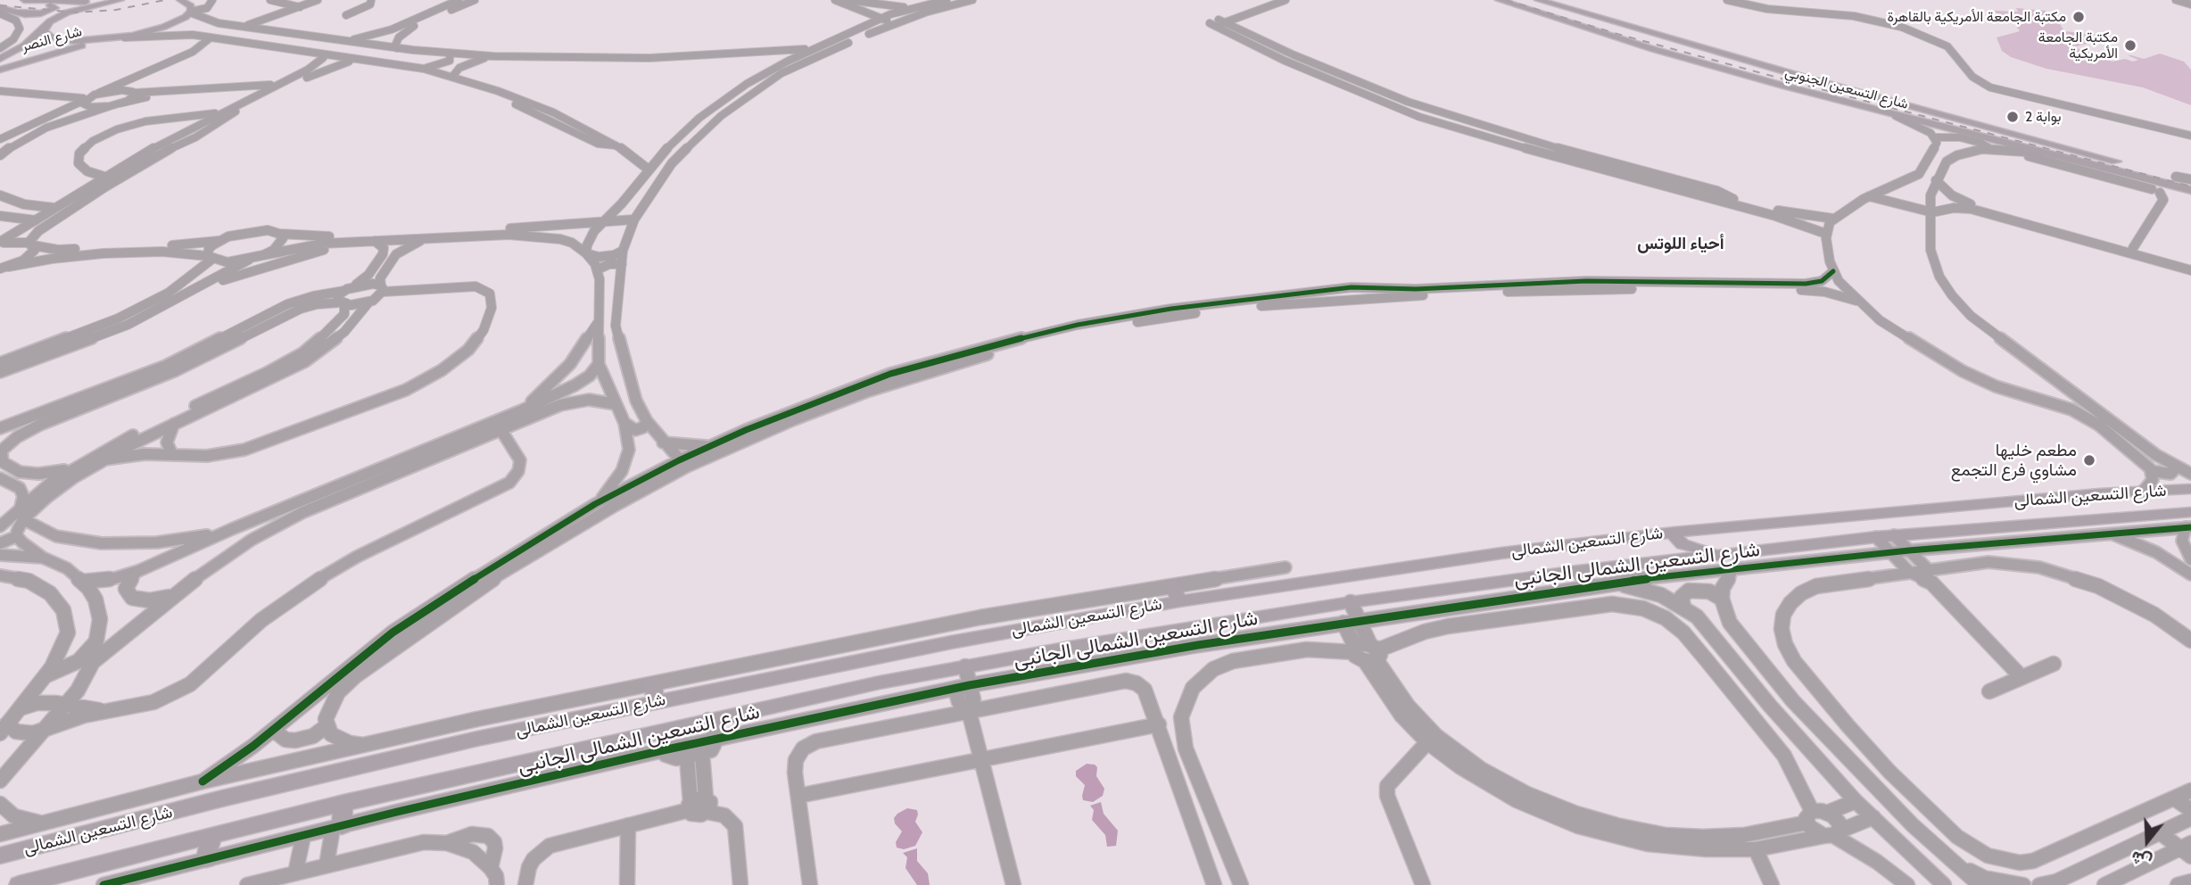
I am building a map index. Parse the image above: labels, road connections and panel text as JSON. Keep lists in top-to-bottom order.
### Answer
{
  "streets": {
    "main road": ["شارع النصر", "شارع التسعين الجنوبي", "شارع التسعين الشمالى"],
    "street": ["شارع التسعين الشمالى الجانبى"]
  },
  "crossings": [
    ["شارع التسعين الشمالى", "شارع التسعين الشمالى الجانبى"]
  ],
  "districts": ["أحياء اللوتس"],
  "places": [
    "مكتبة الجامعة الأمريكية بالقاهرة",
    "مكتبة الجامعة الأمريكية",
    "بوابة 2",
    "مطعم خليها مشاوي فرع التجمع"
  ],
  "north": "bottom"
}
